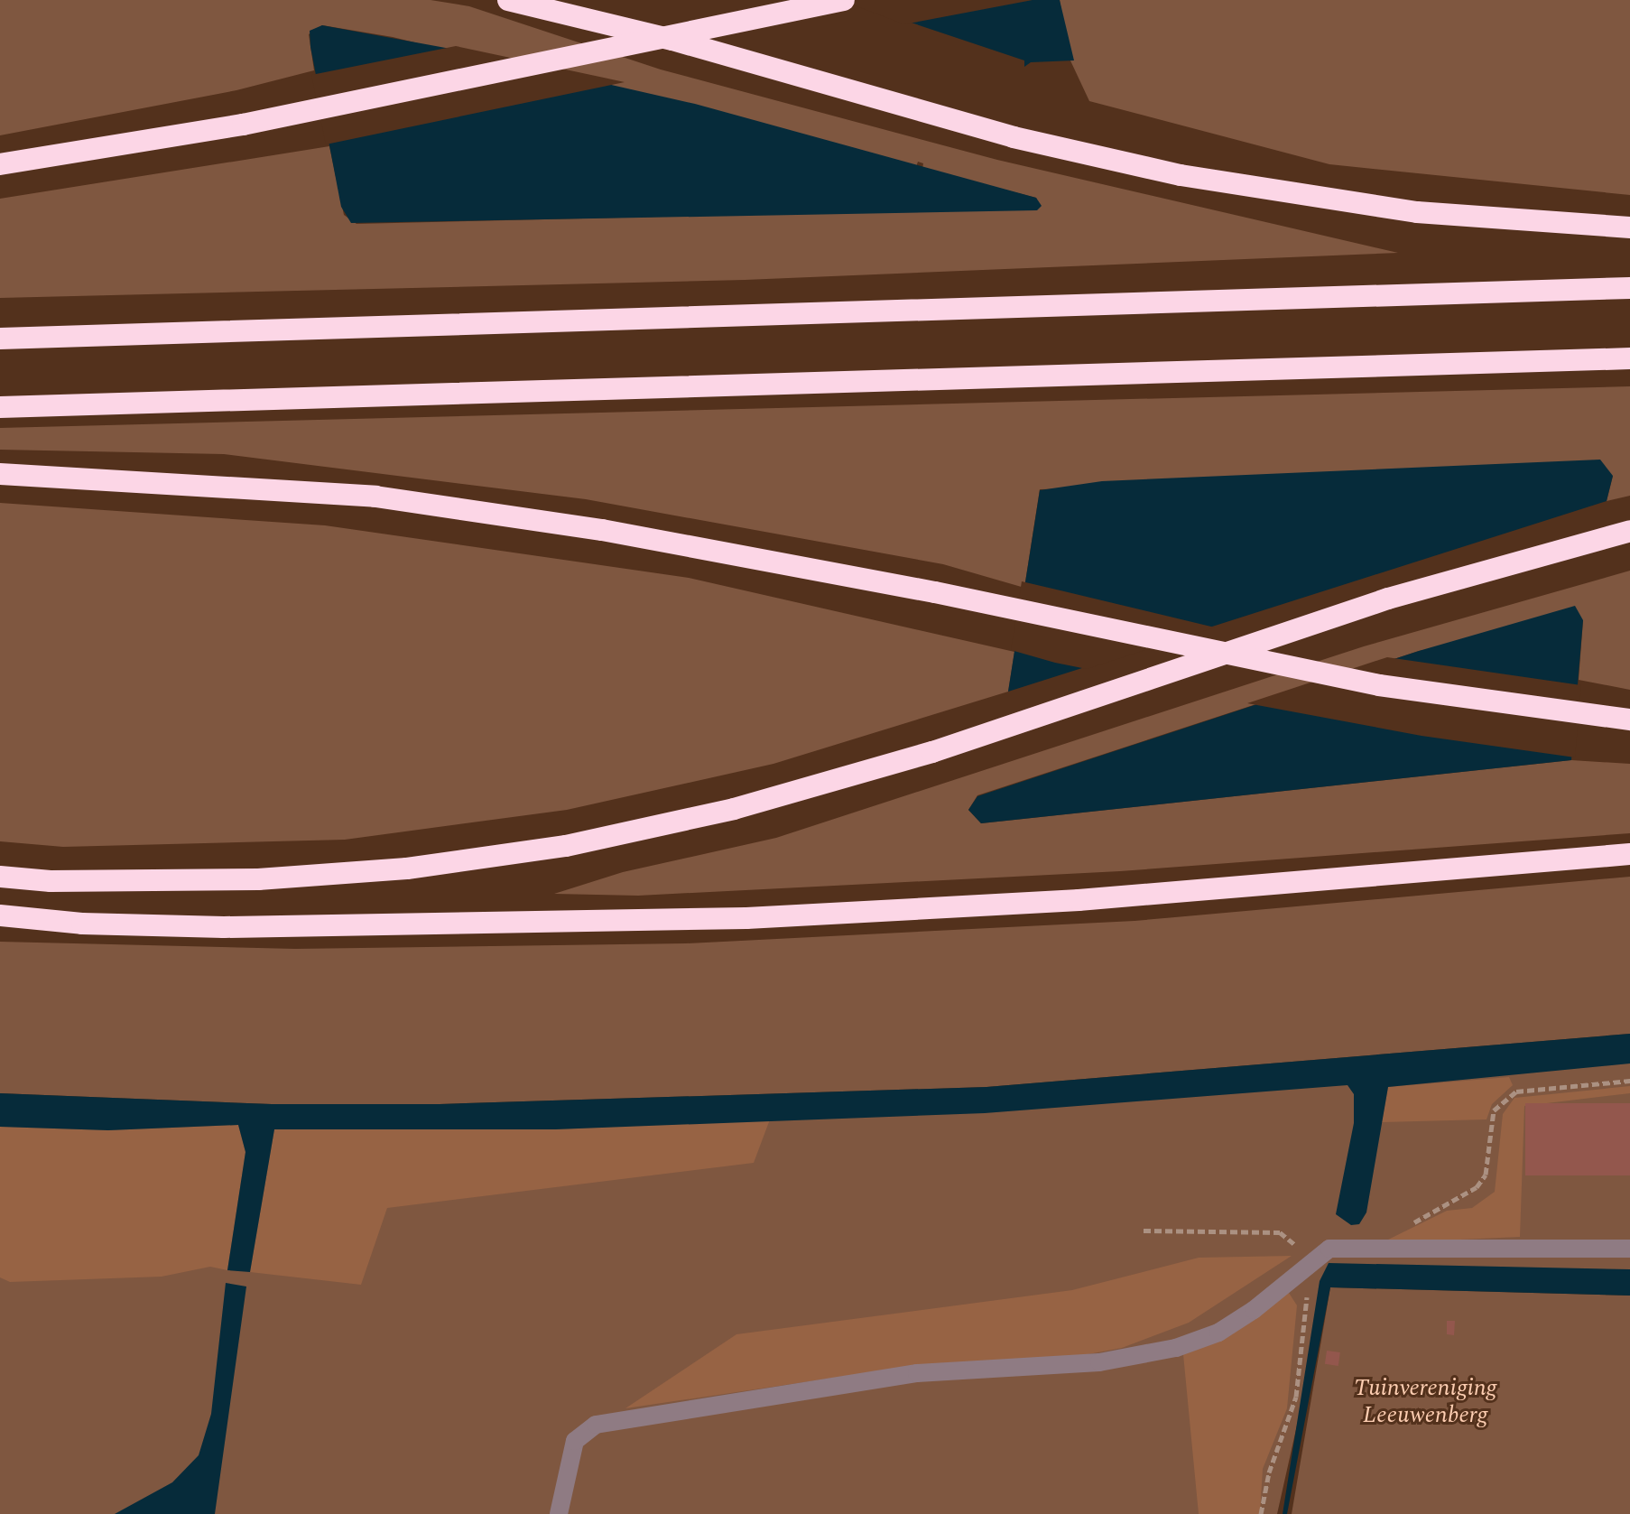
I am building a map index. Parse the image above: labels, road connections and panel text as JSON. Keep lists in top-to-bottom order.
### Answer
{
  "parks": ["Tuinvereniging Leeuwenberg"]
}
